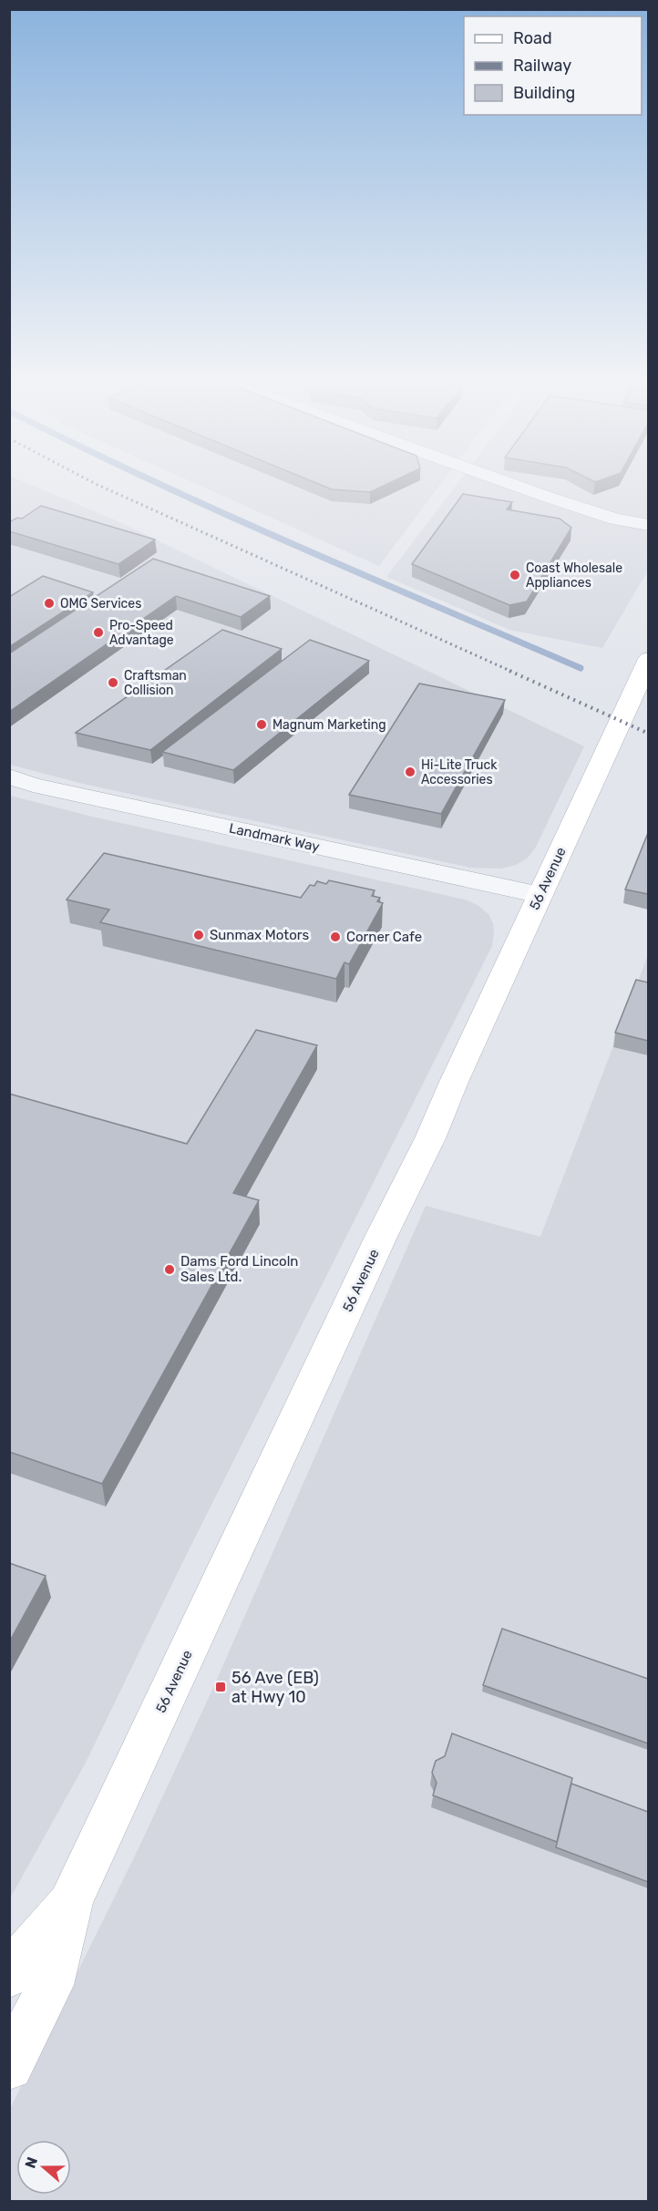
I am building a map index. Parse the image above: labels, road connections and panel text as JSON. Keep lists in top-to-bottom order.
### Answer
{
  "streets": {
    "main road": ["56 Avenue"],
    "street": ["Landmark Way"]
  },
  "crossings": [
    ["Landmark Way", "56 Avenue"]
  ],
  "places": {
    "other": [
      "Coast Wholesale Appliances",
      "OMG Services",
      "Pro-Speed Advantage",
      "Craftsman Collision",
      "Magnum Marketing",
      "Hi-Lite Truck Accessories",
      "Sunmax Motors",
      "Corner Cafe",
      "Dams Ford Lincoln Sales Ltd."
    ],
    "transit": ["56 Ave (EB) at Hwy 10"]
  },
  "legend": ["Road", "Railway", "Building"],
  "north": "left"
}
